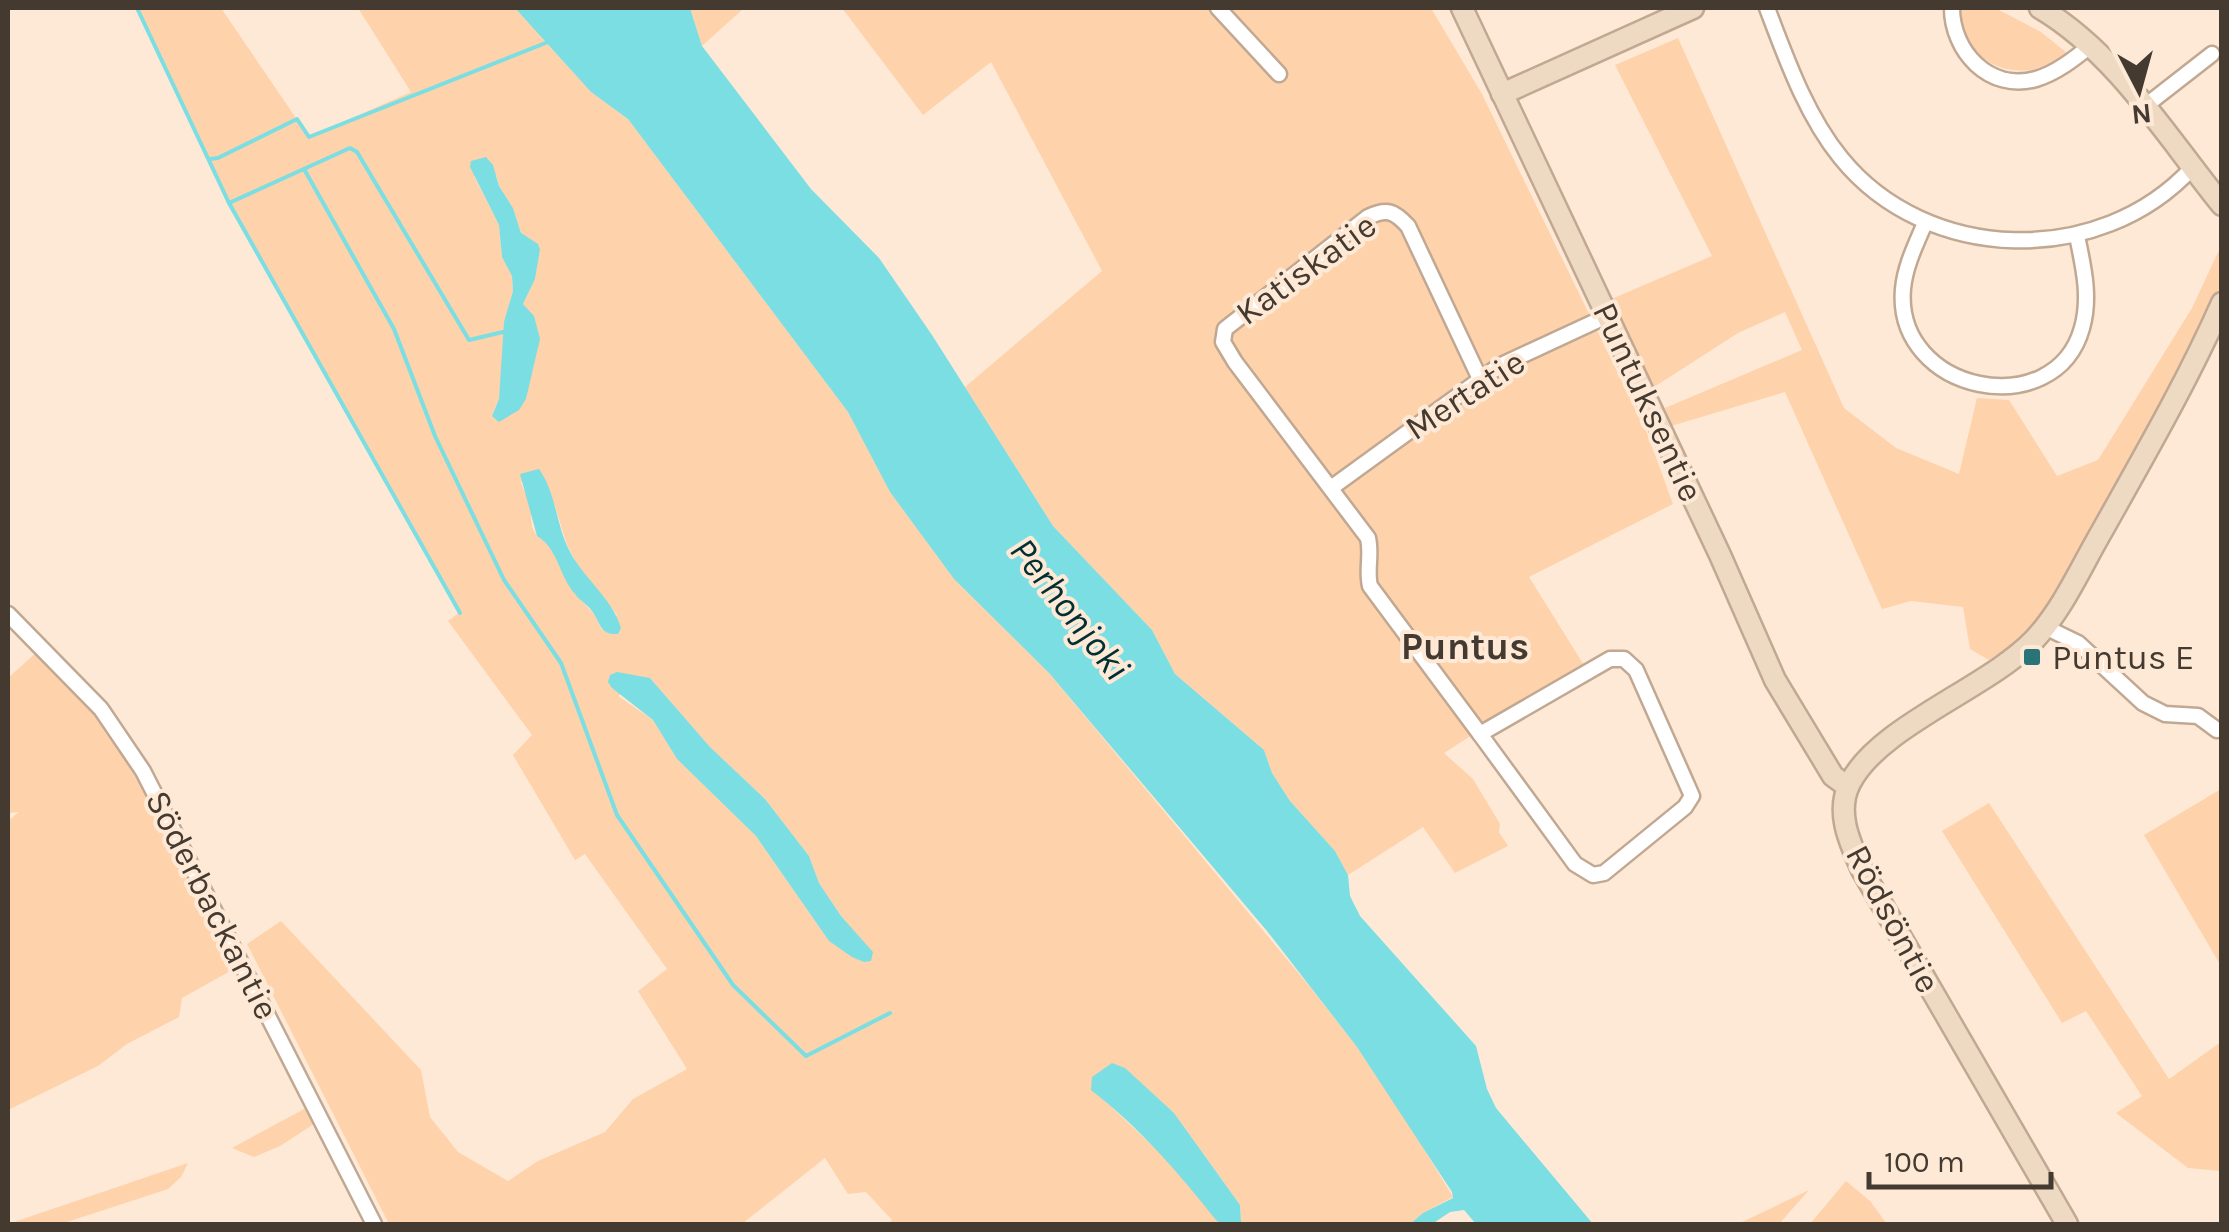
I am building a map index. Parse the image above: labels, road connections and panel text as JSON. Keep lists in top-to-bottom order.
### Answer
{
  "streets": {
    "street": [
      "Katiskatie",
      "Mertatie",
      "Puntuksentie",
      "Söderbackantie",
      "Rödsöntie"
    ]
  },
  "crossings": [
    ["Katiskatie", "Mertatie"],
    ["Mertatie", "Puntuksentie"],
    ["Puntuksentie", "Rödsöntie"]
  ],
  "districts": ["Puntus"],
  "water": ["Perhonjoki"],
  "places": {
    "transit": ["Puntus E"]
  },
  "scale_bar": "100 m",
  "north": "bottom"
}
